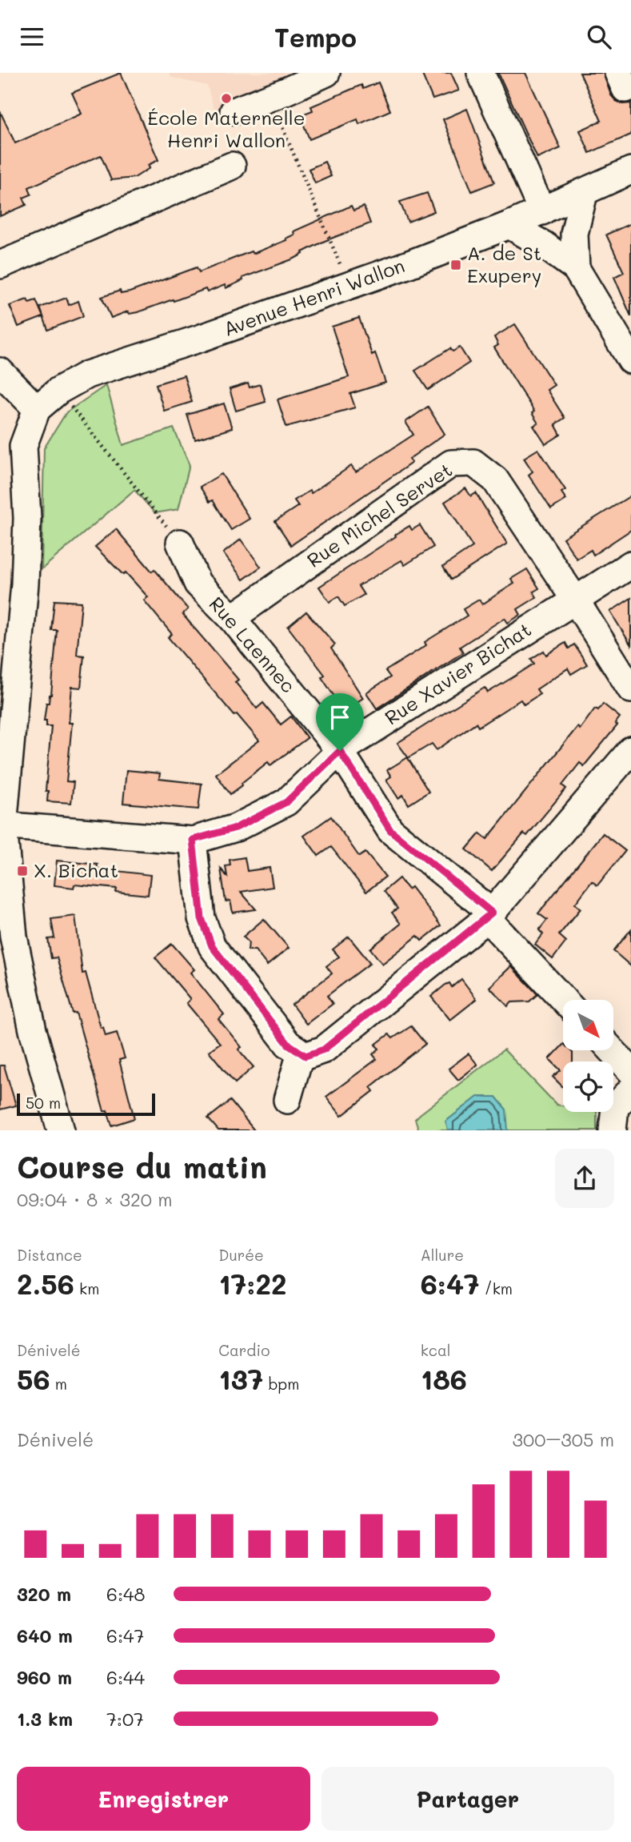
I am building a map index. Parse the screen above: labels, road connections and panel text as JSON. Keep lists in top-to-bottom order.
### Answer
{
  "streets": {
    "street": [
      "Avenue Henri Wallon",
      "Rue Michel Servet",
      "Rue Laennec",
      "Rue Xavier Bichat"
    ]
  },
  "crossings": [
    ["Avenue Henri Wallon", "Rue Xavier Bichat"],
    ["Rue Michel Servet", "Rue Laennec"],
    ["Rue Michel Servet", "Rue Xavier Bichat"],
    ["Rue Laennec", "Rue Xavier Bichat"]
  ],
  "places": {
    "other": ["École Maternelle Henri Wallon"],
    "transit": ["A. de St Exupery", "X. Bichat"]
  },
  "scale_bar": "50 m",
  "north": "bottom right",
  "page": {
    "header": "Tempo",
    "scale": "50 m",
    "heading": ["Course du matin", "09:04 · 8 × 320 m"],
    "stats": [
      ["Distance", "2.56 km"],
      ["Durée", "17:22"],
      ["Allure", "6:47 /km"],
      ["Dénivelé", "56 m"],
      ["Cardio", "137 bpm"],
      ["kcal", "186"]
    ],
    "chart": ["Dénivelé", "300–305 m"],
    "list": [
      {
        "name": "320 m",
        "note": "6:48"
      },
      {
        "name": "640 m",
        "note": "6:47"
      },
      {
        "name": "960 m",
        "note": "6:44"
      },
      {
        "name": "1.3 km",
        "note": "7:07"
      }
    ],
    "buttons": ["Enregistrer", "Partager"]
  }
}
